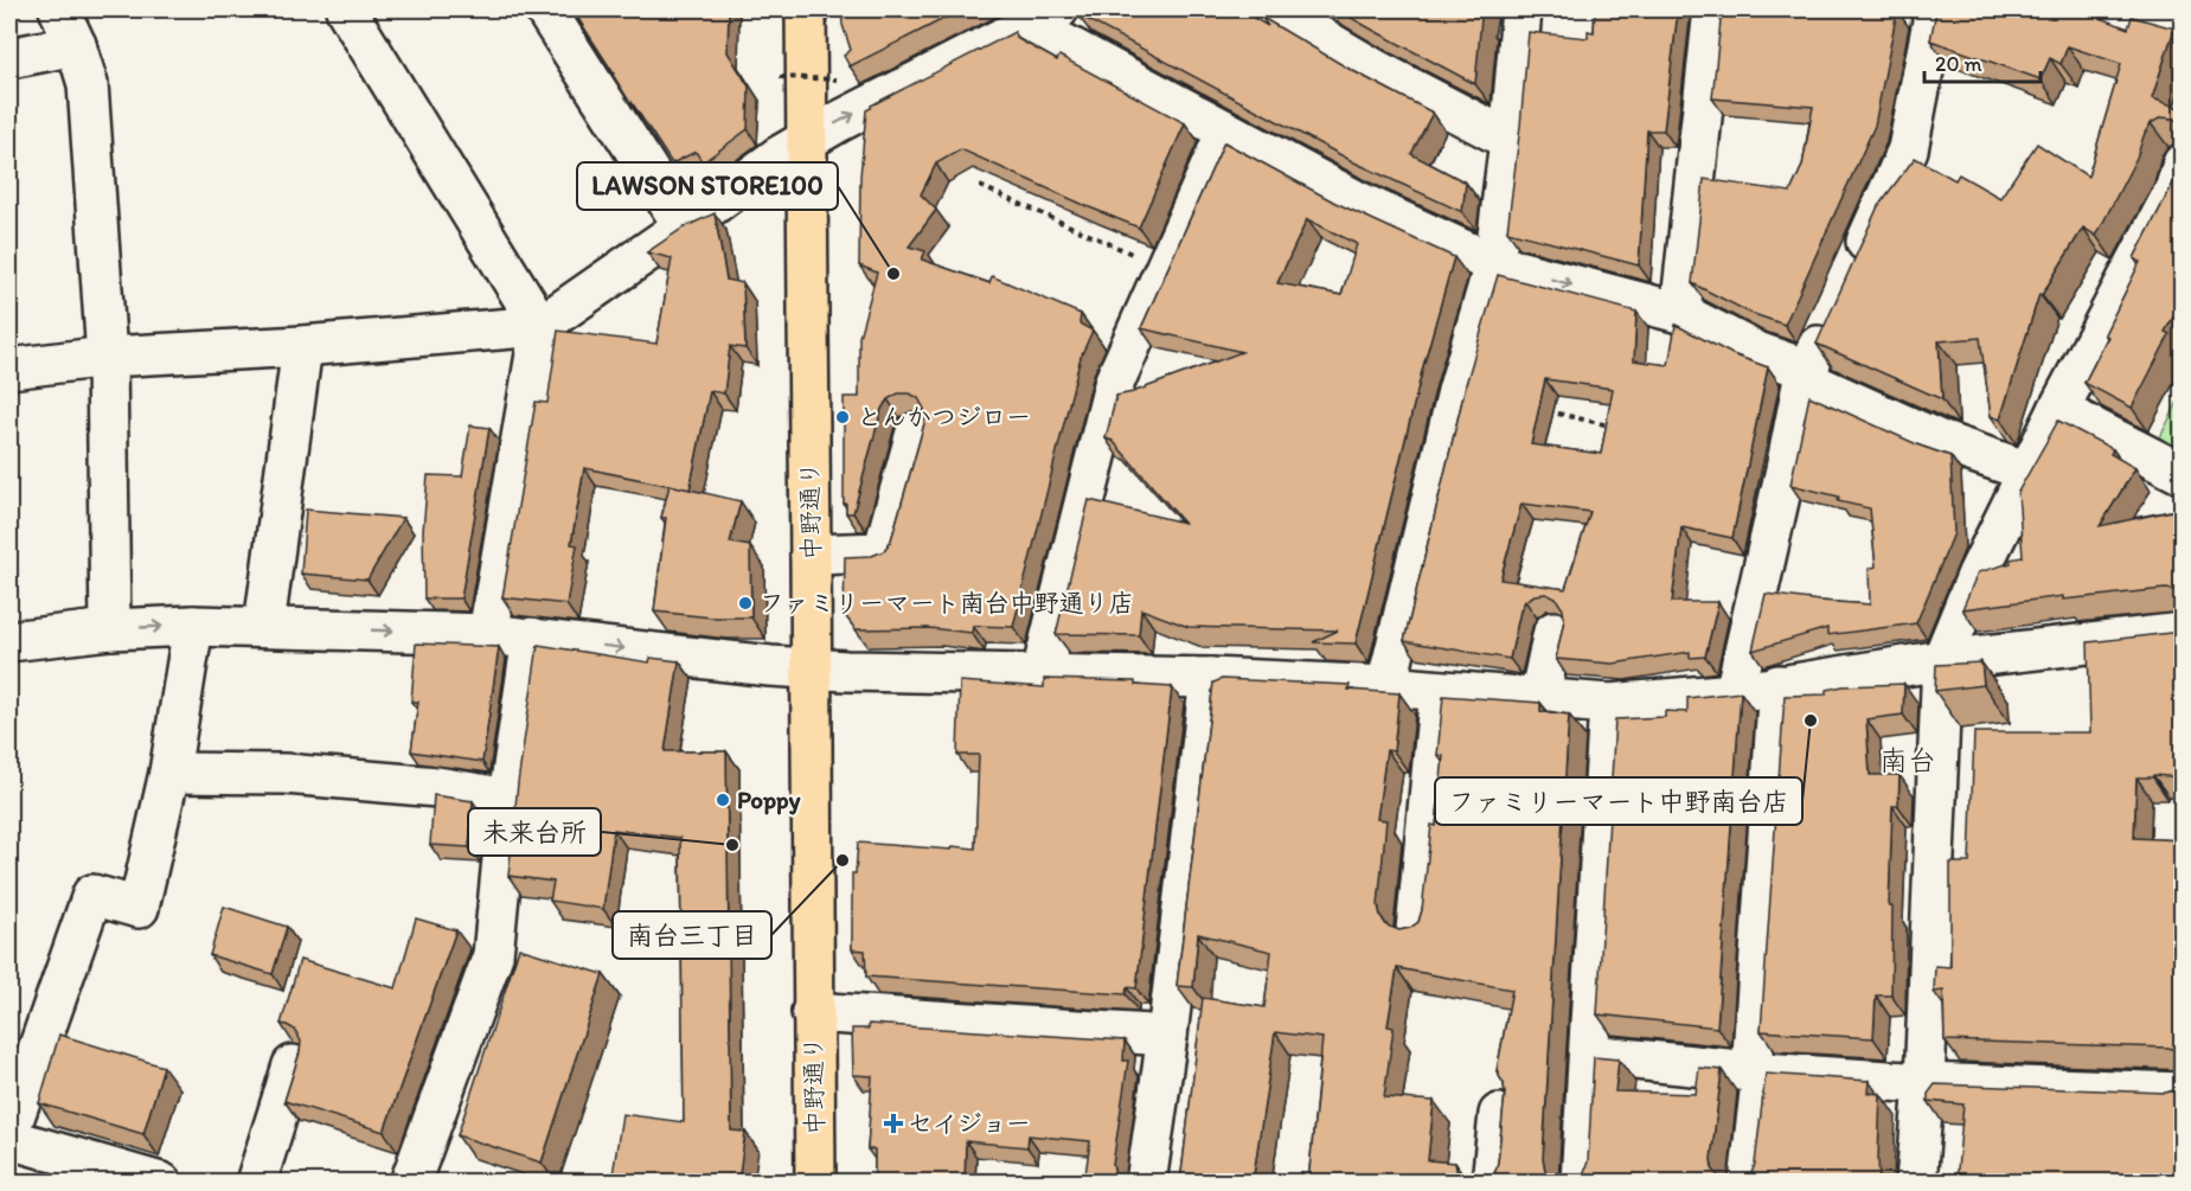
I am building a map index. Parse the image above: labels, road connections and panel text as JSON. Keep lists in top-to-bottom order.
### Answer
{
  "streets": {
    "main road": ["中野通り"]
  },
  "districts": ["南台"],
  "places": {
    "other": [
      "LAWSON STORE100",
      "とんかつジロー",
      "ファミリーマート南台中野通り店",
      "ファミリーマート中野南台店",
      "Poppy",
      "未来台所",
      "南台三丁目"
    ],
    "health": ["セイジョー"]
  },
  "scale_bar": "20 m"
}
